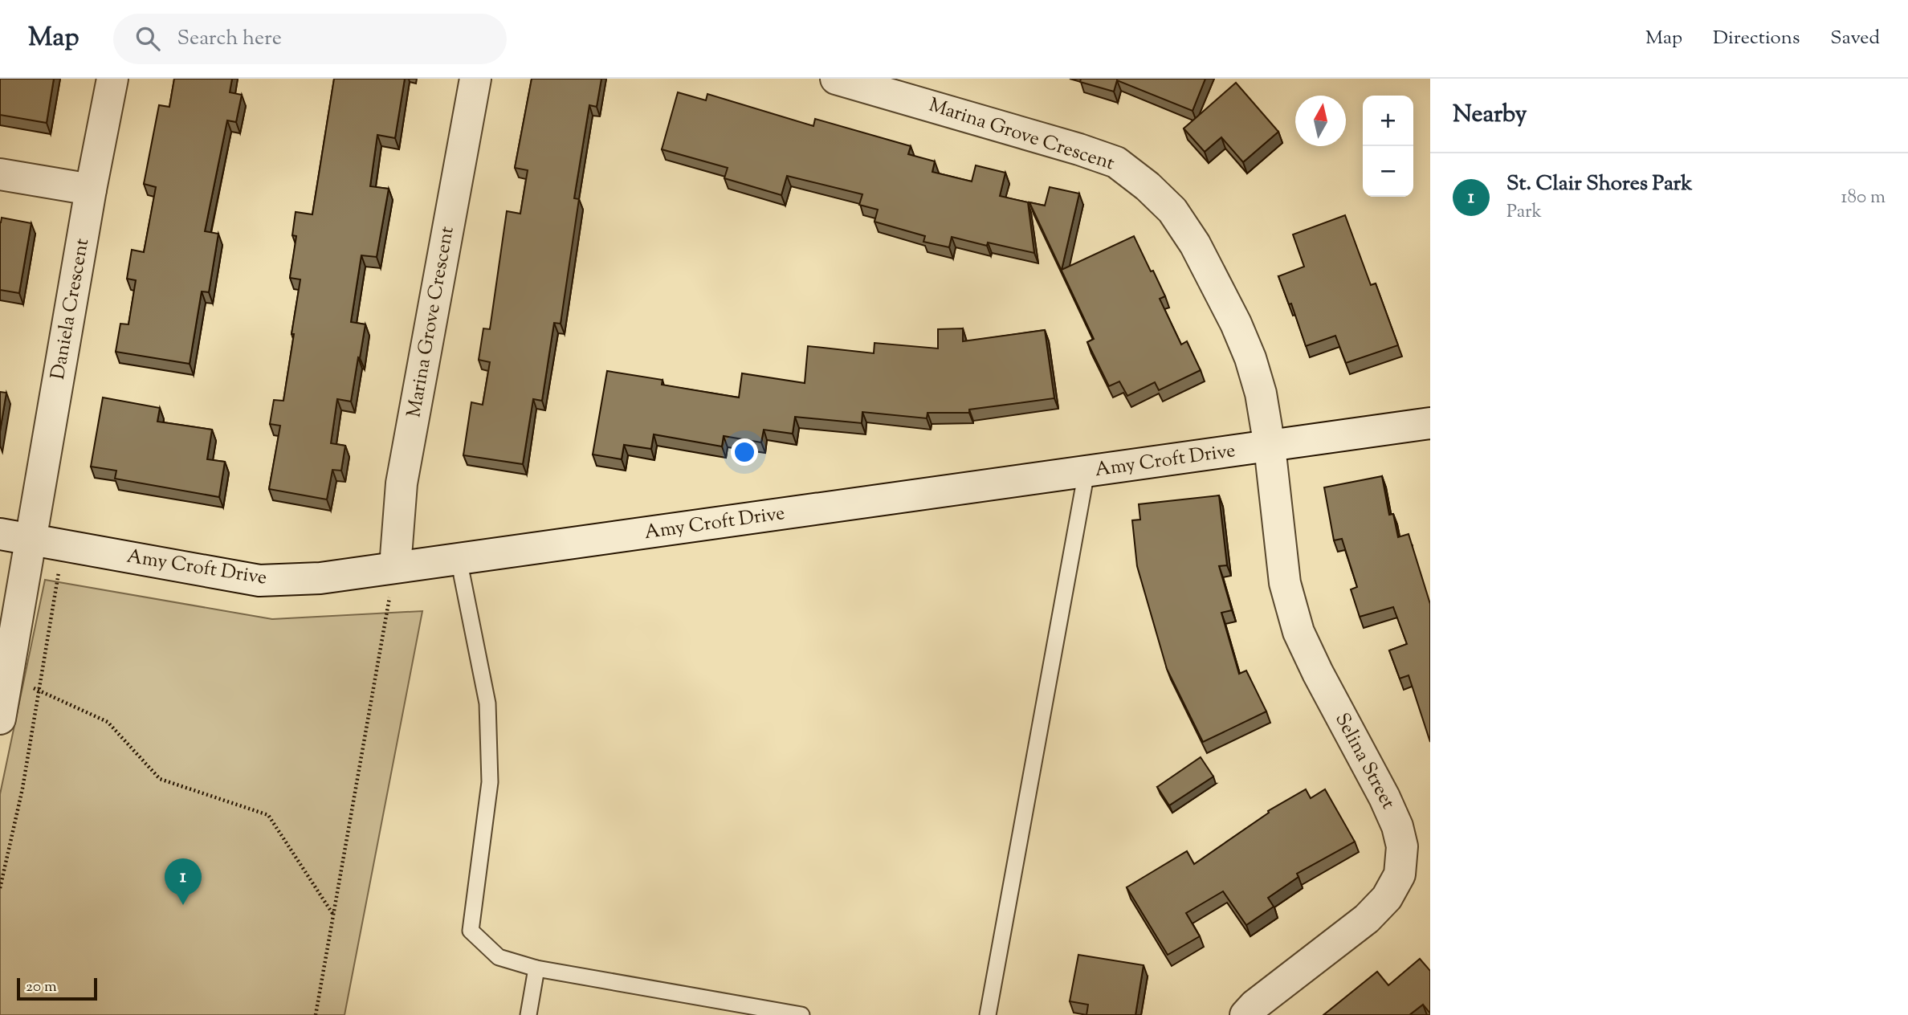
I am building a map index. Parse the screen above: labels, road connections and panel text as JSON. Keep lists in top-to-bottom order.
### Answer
{
  "streets": {
    "street": [
      "Marina Grove Crescent",
      "Daniela Crescent",
      "Amy Croft Drive",
      "Selina Street"
    ]
  },
  "crossings": [
    ["Marina Grove Crescent", "Amy Croft Drive"],
    ["Marina Grove Crescent", "Selina Street"],
    ["Daniela Crescent", "Amy Croft Drive"],
    ["Amy Croft Drive", "Selina Street"]
  ],
  "scale_bar": "20 m",
  "north": "top",
  "page": {
    "header": "Map",
    "search": "Search here",
    "nav": ["Map", "Directions", "Saved"],
    "heading": "Nearby",
    "map_buttons": ["+", "−"],
    "list": [
      {
        "mark": "1",
        "name": "St. Clair Shores Park",
        "note": "Park",
        "value": "180 m"
      }
    ],
    "pins": "1",
    "scale": "20 m"
  }
}
